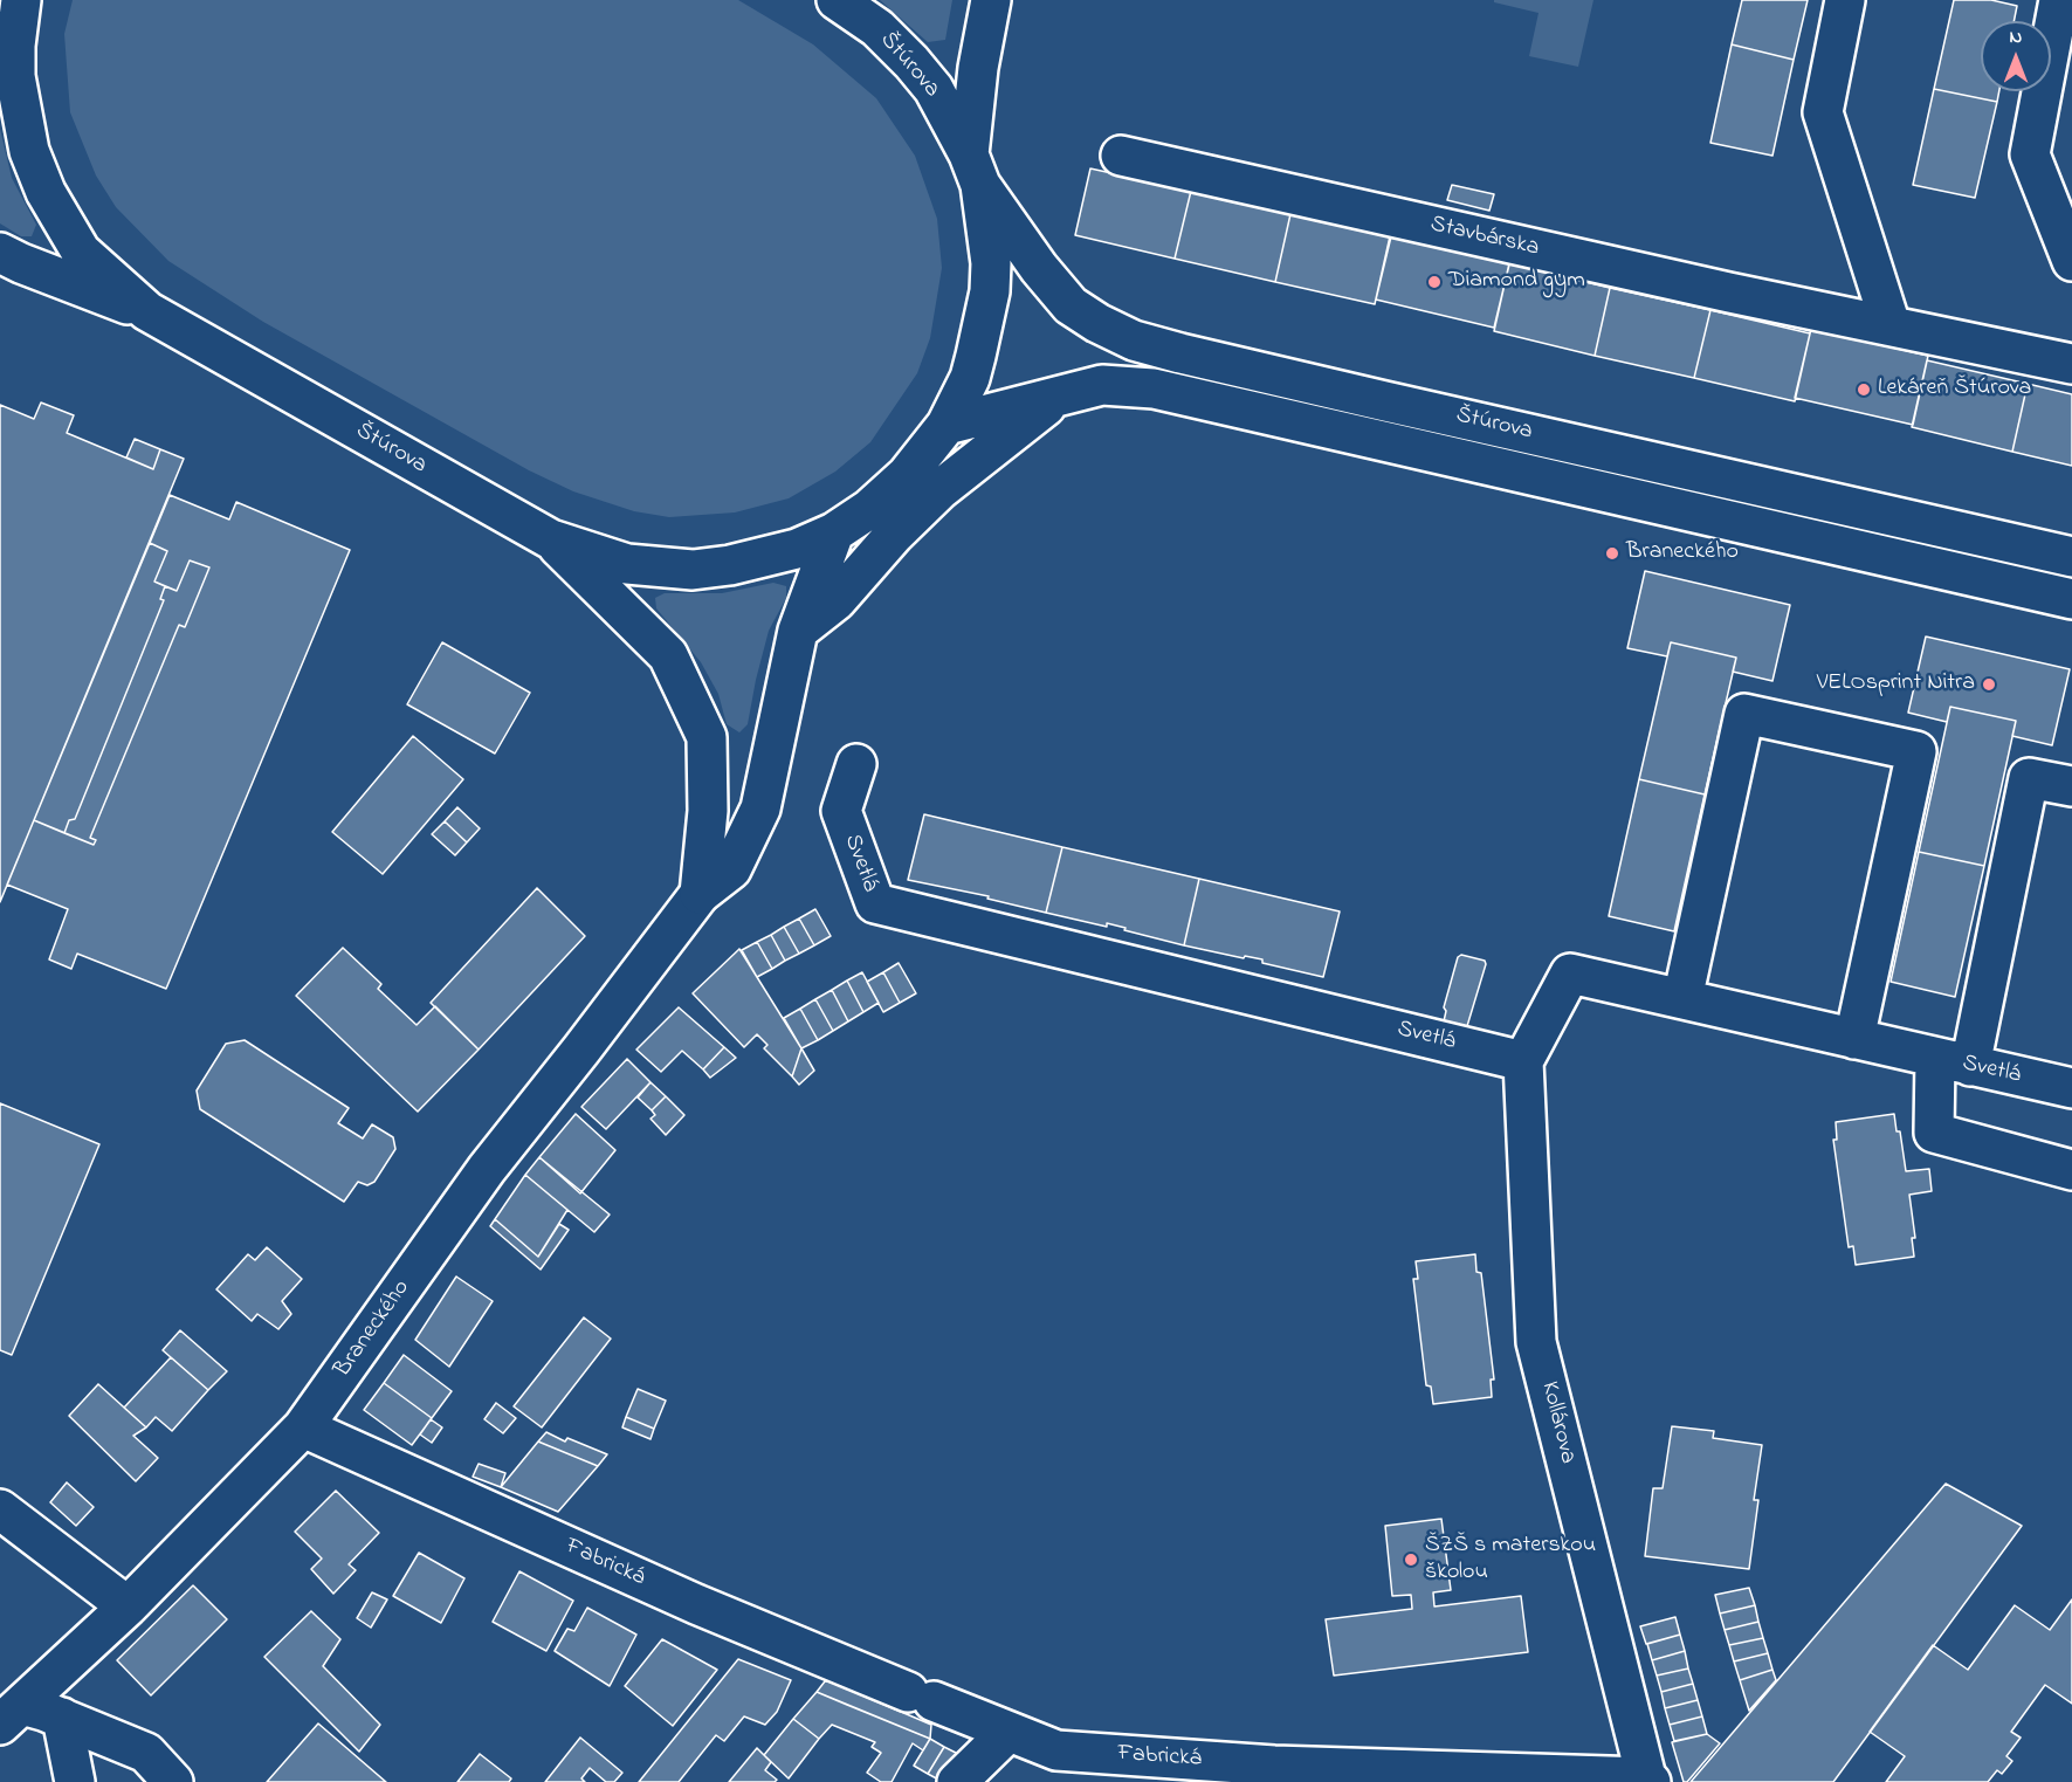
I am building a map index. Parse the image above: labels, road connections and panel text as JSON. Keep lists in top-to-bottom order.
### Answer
{
  "streets": {
    "street": [
      "Štúrova",
      "Stavbárska",
      "Svetlá",
      "Braneckého",
      "Kollárova",
      "Fabrická"
    ]
  },
  "crossings": [
    ["Štúrova", "Braneckého"],
    ["Svetlá", "Kollárova"],
    ["Braneckého", "Fabrická"],
    ["Kollárova", "Fabrická"]
  ],
  "places": [
    "Diamond gym",
    "Lekáreň Štúrova",
    "Braneckého",
    "VELOsprint Nitra",
    "ŠZŠ s materskou školou"
  ],
  "north": "top"
}
